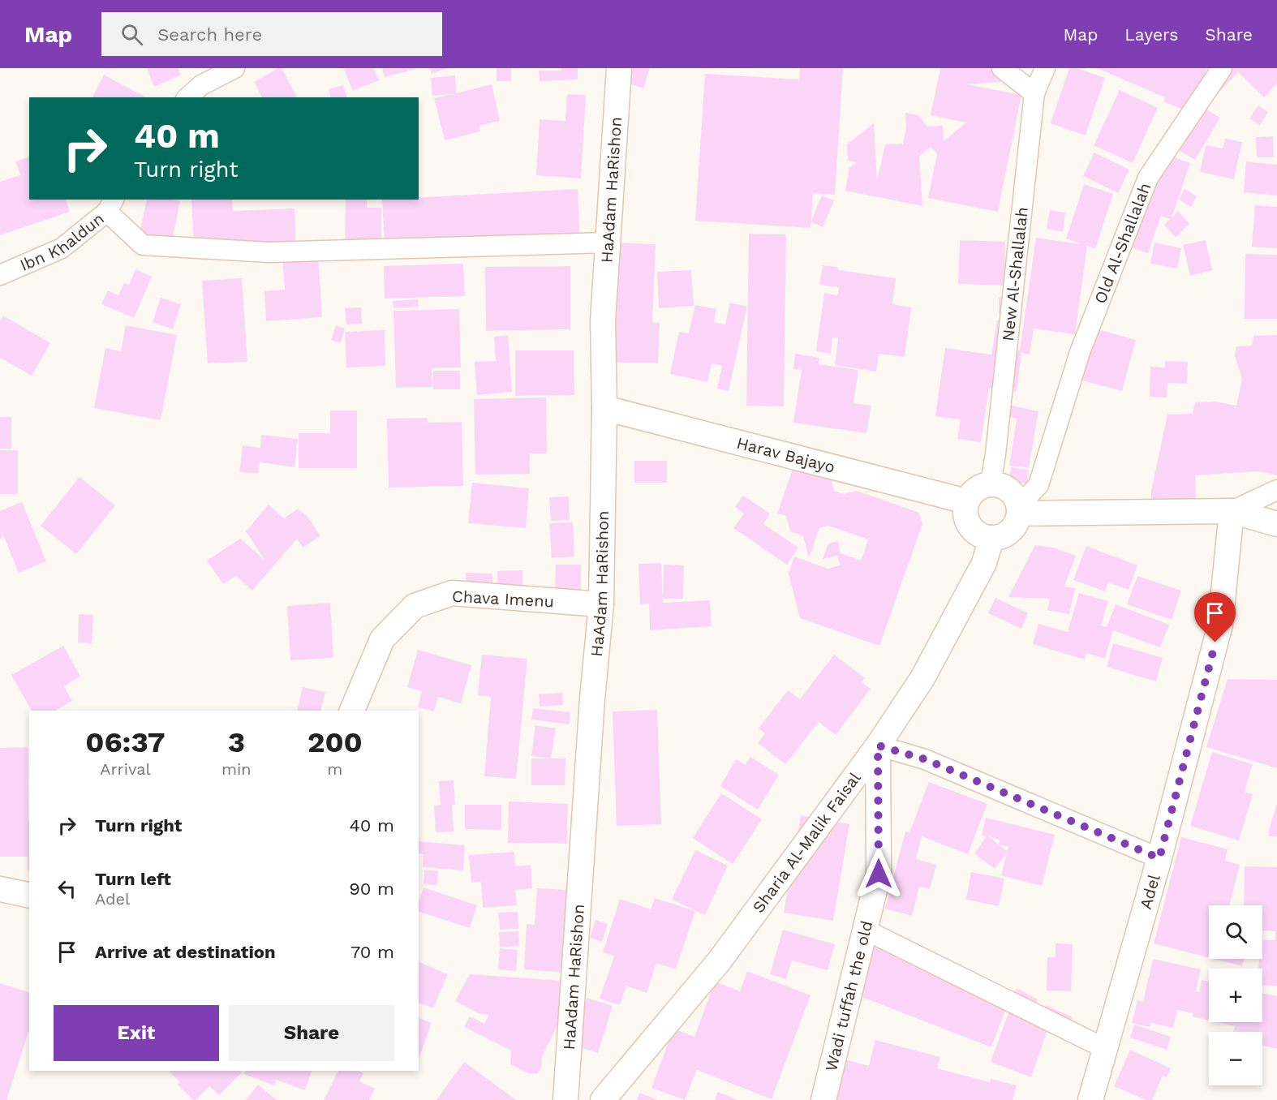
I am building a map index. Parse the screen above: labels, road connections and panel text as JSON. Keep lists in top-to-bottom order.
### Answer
{
  "streets": {
    "street": [
      "HaAdam HaRishon",
      "Ibn Khaldun",
      "Old Al-Shallalah",
      "New Al-Shallalah",
      "Harav Bajayo",
      "Chava Imenu",
      "Sharia Al-Malik Faisal",
      "Adel",
      "Wadi tuffah the old"
    ]
  },
  "crossings": [
    ["HaAdam HaRishon", "Harav Bajayo"],
    ["HaAdam HaRishon", "Chava Imenu"],
    ["Old Al-Shallalah", "New Al-Shallalah"],
    ["Old Al-Shallalah", "Harav Bajayo"],
    ["Old Al-Shallalah", "Sharia Al-Malik Faisal"],
    ["New Al-Shallalah", "Harav Bajayo"],
    ["New Al-Shallalah", "Sharia Al-Malik Faisal"],
    ["Harav Bajayo", "Sharia Al-Malik Faisal"],
    ["Sharia Al-Malik Faisal", "Wadi tuffah the old"]
  ],
  "page": {
    "header": "Map",
    "search": "Search here",
    "nav": ["Map", "Layers", "Share"],
    "turn": ["40 m", "Turn right"],
    "eta": [
      "06:37",
      "Arrival",
      "3",
      "min",
      "200",
      "m"
    ],
    "list": [
      {
        "name": "Turn right",
        "value": "40 m"
      },
      {
        "name": "Turn left",
        "note": "Adel",
        "value": "90 m"
      },
      {
        "name": "Arrive at destination",
        "value": "70 m"
      }
    ],
    "map_buttons": ["+", "−"],
    "buttons": ["Exit", "Share"]
  }
}
